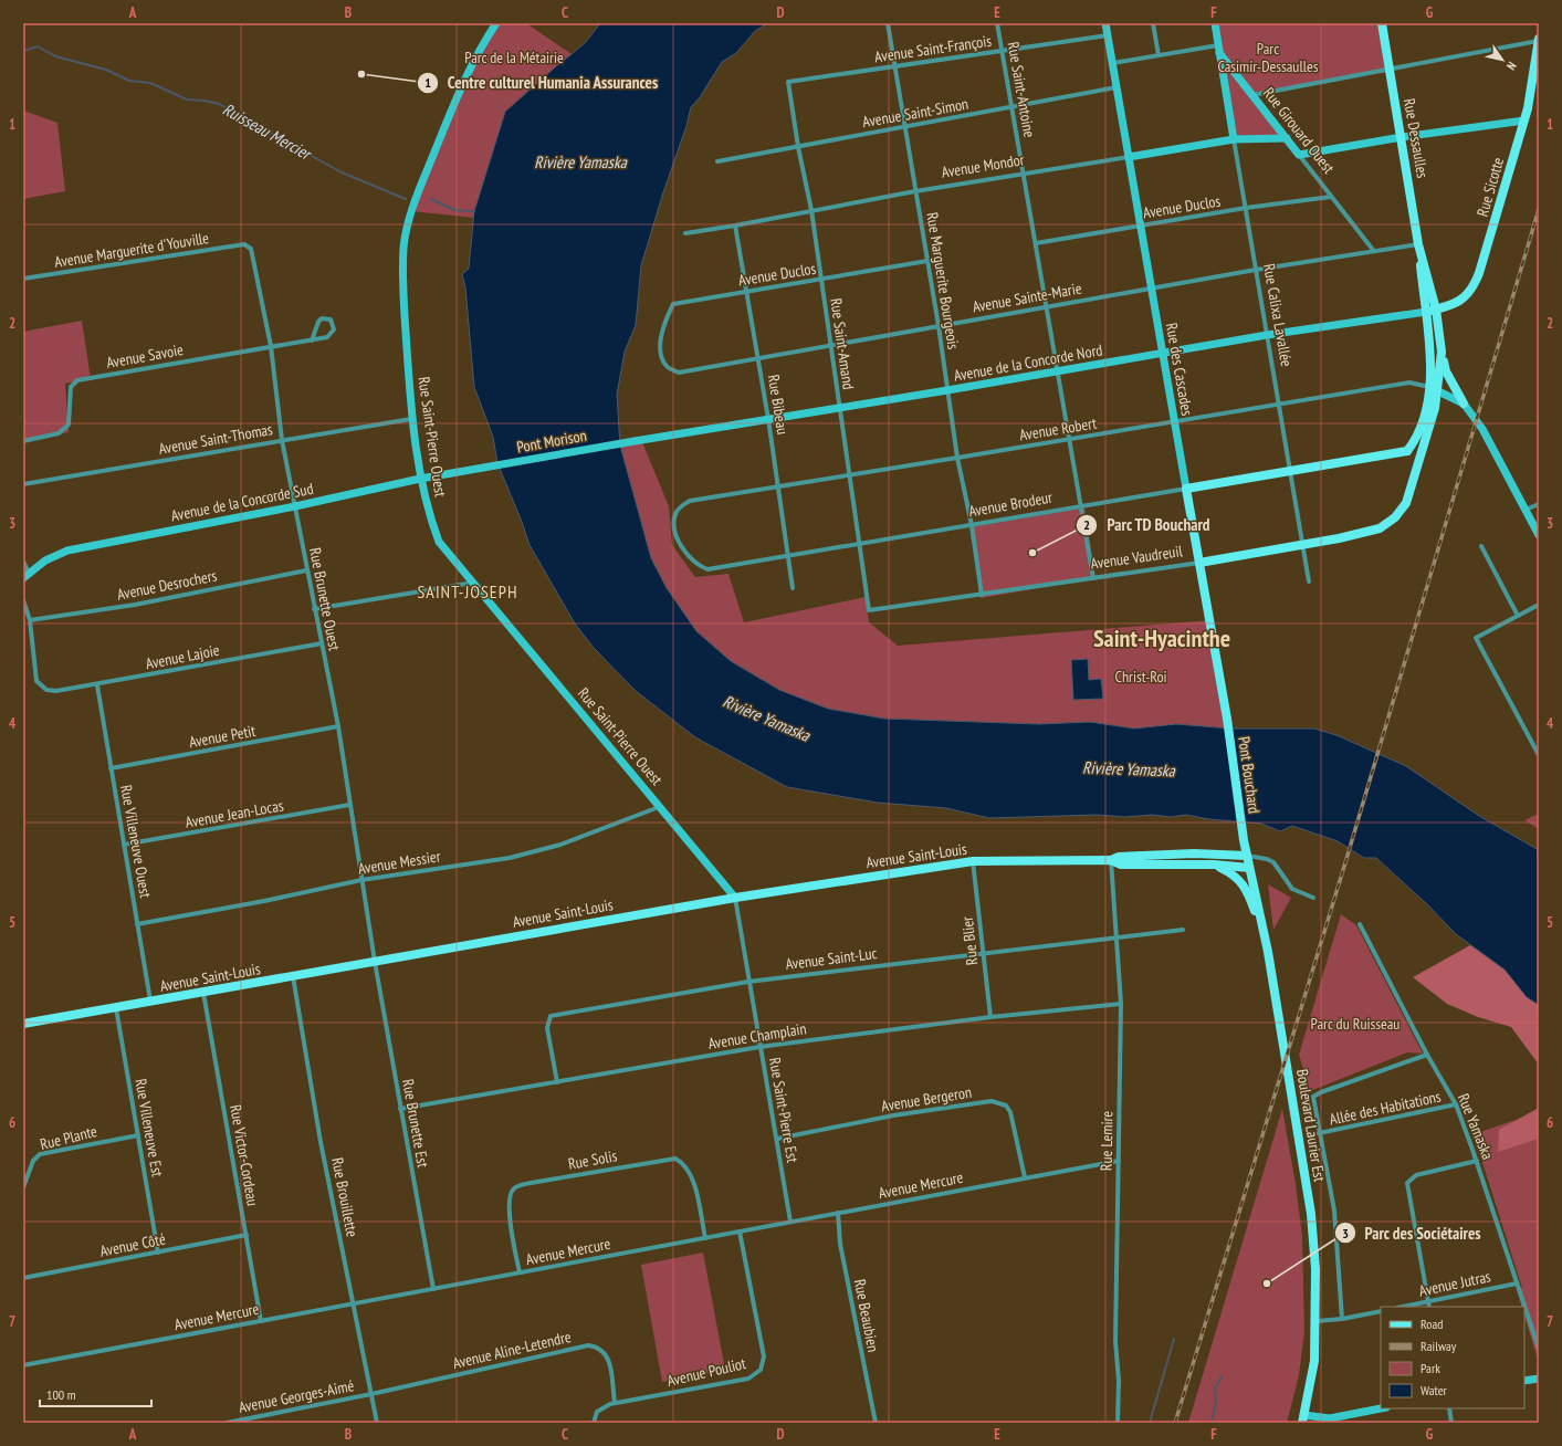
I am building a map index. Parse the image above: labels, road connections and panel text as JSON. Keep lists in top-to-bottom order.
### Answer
{
  "streets": {
    "main road": [
      "Rue Dessaulles",
      "Rue Sicotte",
      "Rue des Cascades",
      "Avenue Brodeur",
      "Avenue Vaudreuil",
      "Pont Bouchard",
      "Avenue Saint-Louis",
      "Boulevard Laurier Est"
    ],
    "street": [
      "Avenue Saint-François",
      "Rue Saint-Antoine",
      "Avenue Saint-Simon",
      "Rue Girouard Ouest",
      "Avenue Mondor",
      "Avenue Duclos",
      "Avenue Marguerite d'Youville",
      "Rue Marguerite Bourgeois",
      "Avenue Sainte-Marie",
      "Rue Calixa Lavallée",
      "Rue Saint-Amand",
      "Avenue Savoie",
      "Avenue de la Concorde Nord",
      "Rue Bibeau",
      "Avenue Robert",
      "Rue Saint-Pierre Ouest",
      "Avenue Saint-Thomas",
      "Pont Morison",
      "Avenue de la Concorde Sud",
      "Avenue Desrochers",
      "Rue Brunette Ouest",
      "Avenue Lajoie",
      "Avenue Petit",
      "Avenue Jean-Locas",
      "Rue Villeneuve Ouest",
      "Avenue Messier",
      "Rue Blier",
      "Avenue Saint-Luc",
      "Avenue Champlain",
      "Avenue Bergeron",
      "Allée des Habitations",
      "Rue Saint-Pierre Est",
      "Rue Brunette Est",
      "Rue Yamaska",
      "Rue Villeneuve Est",
      "Rue Plante",
      "Rue Lemire",
      "Rue Victor-Cordeau",
      "Rue Solis",
      "Avenue Mercure",
      "Rue Brouillette",
      "Avenue Côté",
      "Avenue Jutras",
      "Rue Beaubien",
      "Avenue Aline-Letendre",
      "Avenue Pouliot",
      "Avenue Georges-Aimé"
    ]
  },
  "crossings": [
    ["Avenue Saint-François", "Rue Saint-Antoine"],
    ["Avenue Saint-François", "Rue Marguerite Bourgeois"],
    ["Avenue Saint-François", "Rue Saint-Amand"],
    ["Avenue Saint-François", "Rue des Cascades"],
    ["Rue Saint-Antoine", "Avenue Saint-Simon"],
    ["Rue Saint-Antoine", "Avenue Mondor"],
    ["Rue Saint-Antoine", "Avenue Duclos"],
    ["Rue Saint-Antoine", "Avenue Sainte-Marie"],
    ["Rue Saint-Antoine", "Avenue de la Concorde Nord"],
    ["Rue Saint-Antoine", "Avenue Robert"],
    ["Rue Saint-Antoine", "Avenue Brodeur"],
    ["Rue Saint-Antoine", "Avenue Vaudreuil"],
    ["Avenue Saint-Simon", "Rue Marguerite Bourgeois"],
    ["Avenue Saint-Simon", "Rue Saint-Amand"],
    ["Avenue Saint-Simon", "Rue des Cascades"],
    ["Rue Girouard Ouest", "Avenue Mondor"],
    ["Rue Girouard Ouest", "Avenue Duclos"],
    ["Rue Girouard Ouest", "Avenue Sainte-Marie"],
    ["Rue Girouard Ouest", "Rue Calixa Lavallée"],
    ["Rue Dessaulles", "Rue Sicotte"],
    ["Rue Dessaulles", "Avenue Sainte-Marie"],
    ["Rue Dessaulles", "Avenue de la Concorde Nord"],
    ["Rue Dessaulles", "Avenue Robert"],
    ["Rue Dessaulles", "Avenue Brodeur"],
    ["Rue Dessaulles", "Avenue Vaudreuil"],
    ["Avenue Mondor", "Rue Marguerite Bourgeois"],
    ["Avenue Mondor", "Rue Calixa Lavallée"],
    ["Avenue Mondor", "Rue Saint-Amand"],
    ["Avenue Mondor", "Rue des Cascades"],
    ["Avenue Mondor", "Rue Bibeau"],
    ["Rue Sicotte", "Avenue de la Concorde Nord"],
    ["Avenue Duclos", "Rue Marguerite Bourgeois"],
    ["Avenue Duclos", "Avenue Sainte-Marie"],
    ["Avenue Duclos", "Rue Calixa Lavallée"],
    ["Avenue Duclos", "Rue Saint-Amand"],
    ["Avenue Duclos", "Rue des Cascades"],
    ["Avenue Duclos", "Rue Bibeau"],
    ["Avenue Marguerite d'Youville", "Rue Brunette Ouest"],
    ["Rue Marguerite Bourgeois", "Avenue Sainte-Marie"],
    ["Rue Marguerite Bourgeois", "Avenue de la Concorde Nord"],
    ["Rue Marguerite Bourgeois", "Avenue Robert"],
    ["Rue Marguerite Bourgeois", "Avenue Brodeur"],
    ["Rue Marguerite Bourgeois", "Avenue Vaudreuil"],
    ["Avenue Sainte-Marie", "Rue Calixa Lavallée"],
    ["Avenue Sainte-Marie", "Rue Saint-Amand"],
    ["Avenue Sainte-Marie", "Rue des Cascades"],
    ["Avenue Sainte-Marie", "Rue Bibeau"],
    ["Rue Calixa Lavallée", "Avenue de la Concorde Nord"],
    ["Rue Calixa Lavallée", "Avenue Robert"],
    ["Rue Calixa Lavallée", "Avenue Brodeur"],
    ["Rue Calixa Lavallée", "Avenue Vaudreuil"],
    ["Rue Saint-Amand", "Avenue de la Concorde Nord"],
    ["Rue Saint-Amand", "Avenue Robert"],
    ["Rue Saint-Amand", "Avenue Brodeur"],
    ["Rue Saint-Amand", "Avenue Vaudreuil"],
    ["Avenue Savoie", "Rue Brunette Ouest"],
    ["Avenue de la Concorde Nord", "Rue des Cascades"],
    ["Avenue de la Concorde Nord", "Rue Bibeau"],
    ["Avenue de la Concorde Nord", "Pont Morison"],
    ["Rue des Cascades", "Avenue Robert"],
    ["Rue des Cascades", "Avenue Brodeur"],
    ["Rue des Cascades", "Avenue Vaudreuil"],
    ["Rue des Cascades", "Pont Bouchard"],
    ["Rue Bibeau", "Avenue Robert"],
    ["Rue Bibeau", "Avenue Brodeur"],
    ["Avenue Robert", "Avenue Brodeur"],
    ["Rue Saint-Pierre Ouest", "Avenue Saint-Thomas"],
    ["Rue Saint-Pierre Ouest", "Avenue de la Concorde Sud"],
    ["Rue Saint-Pierre Ouest", "Avenue Saint-Louis"],
    ["Rue Saint-Pierre Ouest", "Avenue Messier"],
    ["Rue Saint-Pierre Ouest", "Rue Saint-Pierre Est"],
    ["Avenue Saint-Thomas", "Rue Brunette Ouest"],
    ["Pont Morison", "Avenue de la Concorde Sud"],
    ["Avenue de la Concorde Sud", "Rue Brunette Ouest"],
    ["Avenue Desrochers", "Rue Brunette Ouest"],
    ["Avenue Desrochers", "Avenue Lajoie"],
    ["Rue Brunette Ouest", "Avenue Lajoie"],
    ["Rue Brunette Ouest", "Avenue Petit"],
    ["Rue Brunette Ouest", "Avenue Jean-Locas"],
    ["Rue Brunette Ouest", "Avenue Saint-Louis"],
    ["Rue Brunette Ouest", "Avenue Messier"],
    ["Rue Brunette Ouest", "Rue Brunette Est"],
    ["Avenue Lajoie", "Rue Villeneuve Ouest"],
    ["Avenue Petit", "Rue Villeneuve Ouest"],
    ["Pont Bouchard", "Boulevard Laurier Est"],
    ["Avenue Jean-Locas", "Rue Villeneuve Ouest"],
    ["Rue Villeneuve Ouest", "Avenue Saint-Louis"],
    ["Rue Villeneuve Ouest", "Avenue Messier"],
    ["Avenue Saint-Louis", "Rue Blier"],
    ["Avenue Saint-Louis", "Rue Saint-Pierre Est"],
    ["Avenue Saint-Louis", "Rue Brunette Est"],
    ["Avenue Saint-Louis", "Boulevard Laurier Est"],
    ["Avenue Saint-Louis", "Rue Villeneuve Est"],
    ["Avenue Saint-Louis", "Rue Lemire"],
    ["Avenue Saint-Louis", "Rue Victor-Cordeau"],
    ["Avenue Saint-Louis", "Rue Brouillette"],
    ["Rue Blier", "Avenue Saint-Luc"],
    ["Rue Blier", "Avenue Champlain"],
    ["Avenue Saint-Luc", "Avenue Champlain"],
    ["Avenue Saint-Luc", "Rue Saint-Pierre Est"],
    ["Avenue Saint-Luc", "Rue Lemire"],
    ["Avenue Champlain", "Rue Saint-Pierre Est"],
    ["Avenue Champlain", "Rue Brunette Est"],
    ["Avenue Champlain", "Rue Lemire"],
    ["Avenue Bergeron", "Rue Saint-Pierre Est"],
    ["Avenue Bergeron", "Avenue Mercure"],
    ["Allée des Habitations", "Rue Yamaska"],
    ["Rue Saint-Pierre Est", "Avenue Mercure"],
    ["Rue Brunette Est", "Avenue Mercure"],
    ["Rue Yamaska", "Avenue Jutras"],
    ["Rue Villeneuve Est", "Rue Plante"],
    ["Rue Villeneuve Est", "Avenue Côté"],
    ["Rue Lemire", "Avenue Mercure"],
    ["Rue Victor-Cordeau", "Avenue Mercure"],
    ["Rue Victor-Cordeau", "Avenue Côté"],
    ["Rue Solis", "Avenue Mercure"],
    ["Avenue Mercure", "Rue Brouillette"],
    ["Avenue Mercure", "Rue Beaubien"],
    ["Avenue Mercure", "Avenue Pouliot"],
    ["Rue Brouillette", "Avenue Aline-Letendre"],
    ["Rue Brouillette", "Avenue Georges-Aimé"],
    ["Avenue Aline-Letendre", "Avenue Pouliot"],
    ["Avenue Aline-Letendre", "Avenue Georges-Aimé"]
  ],
  "districts": ["SAINT-JOSEPH", "Saint-Hyacinthe"],
  "water": ["Ruisseau Mercier", "Rivière Yamaska"],
  "parks": [
    "Parc Casimir-Dessaulles",
    "Parc de la Métairie",
    "Christ-Roi",
    "Parc du Ruisseau"
  ],
  "places": ["Centre culturel Humania Assurances", "Parc TD Bouchard", "Parc des Sociétaires"],
  "legend": [
    "Road",
    "Railway",
    "Park",
    "Water"
  ],
  "scale_bar": "100 m",
  "north": "bottom right",
  "grid": {
    "columns": [
      "A",
      "B",
      "C",
      "D",
      "E",
      "F",
      "G"
    ],
    "rows": [
      "1",
      "2",
      "3",
      "4",
      "5",
      "6",
      "7"
    ]
  }
}
